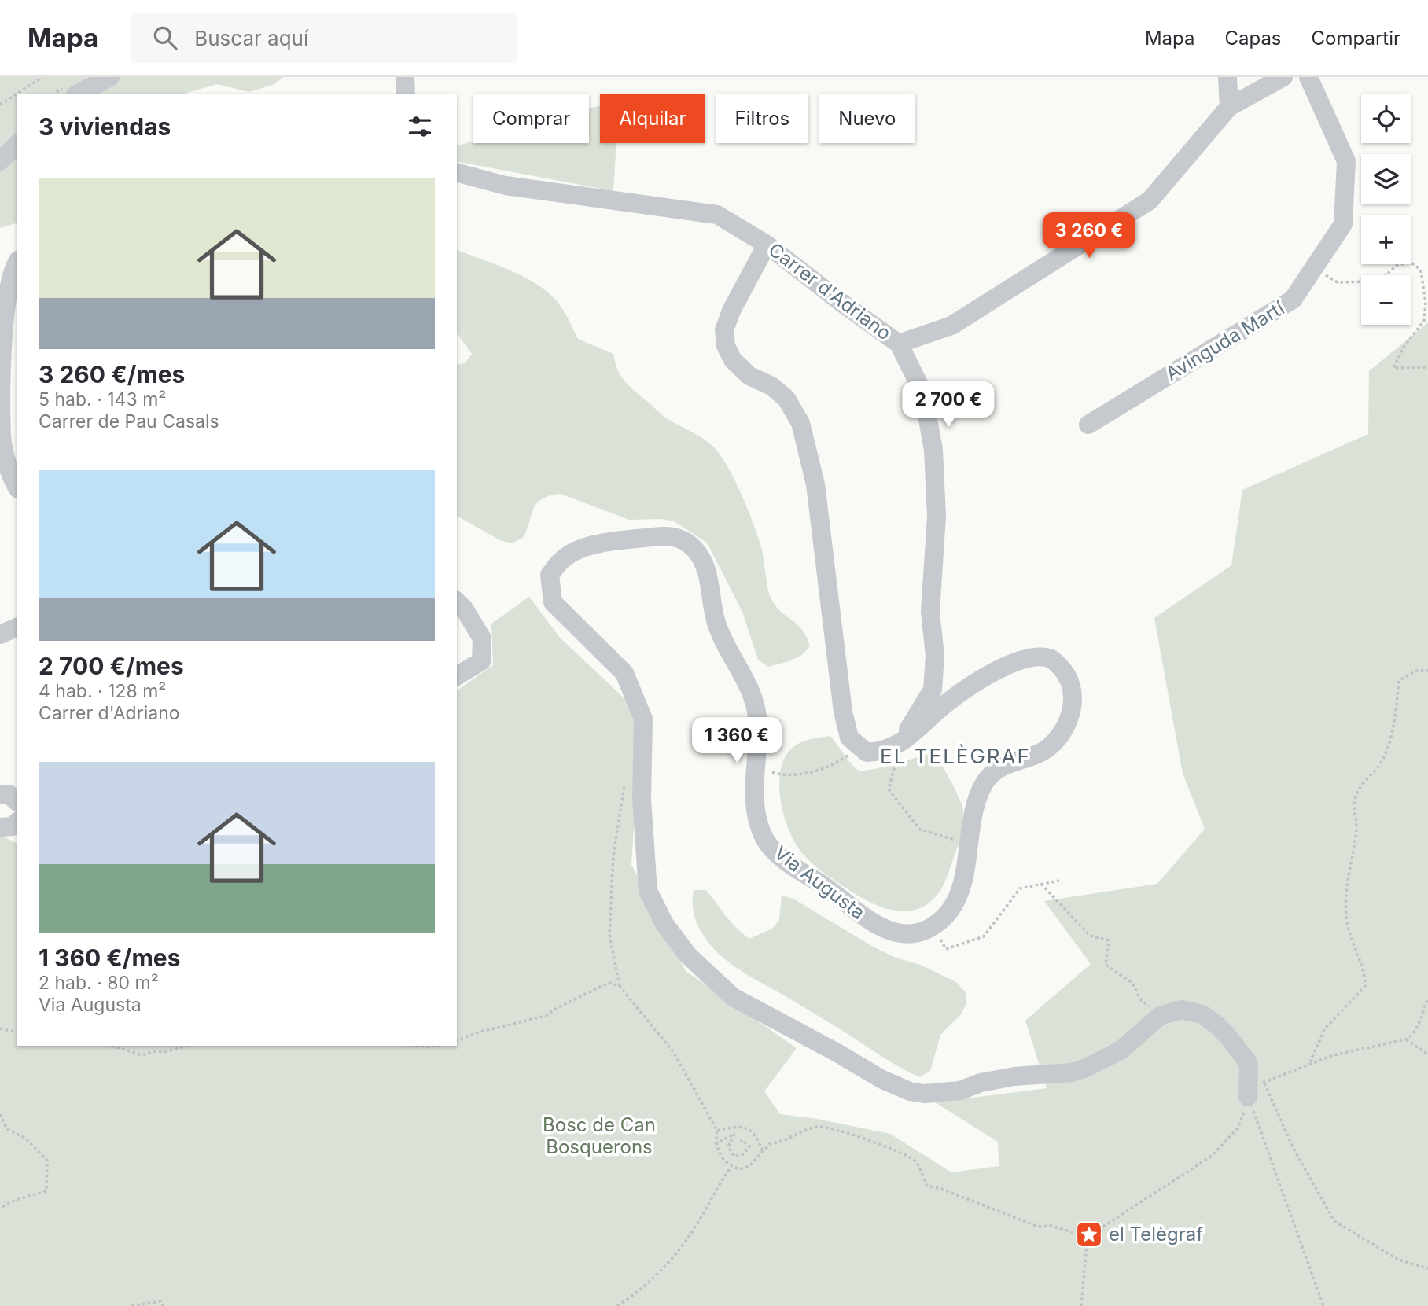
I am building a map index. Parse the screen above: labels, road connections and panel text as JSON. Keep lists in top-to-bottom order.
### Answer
{
  "streets": {
    "street": ["Carrer d'Adriano", "Avinguda Martí", "Via Augusta"]
  },
  "crossings": [
    ["Carrer d'Adriano", "Via Augusta"]
  ],
  "districts": ["EL TELÈGRAF"],
  "parks": ["Bosc de Can Bosquerons"],
  "places": {
    "place": ["el Telègraf"]
  },
  "page": {
    "header": "Mapa",
    "search": "Buscar aquí",
    "nav": ["Mapa", "Capas", "Compartir"],
    "map_buttons": ["+", "−"],
    "chip": [
      "Comprar",
      "Alquilar",
      "Filtros",
      "Nuevo"
    ],
    "heading": "3 viviendas",
    "list": [
      {
        "name": "3 260 €/mes",
        "note": "5 hab. · 143 m² · Carrer de Pau Casals"
      },
      {
        "name": "2 700 €/mes",
        "note": "4 hab. · 128 m² · Carrer d'Adriano"
      },
      {
        "name": "1 360 €/mes",
        "note": "2 hab. · 80 m² · Via Augusta"
      }
    ],
    "price": ["3 260 €", "2 700 €", "1 360 €"]
  }
}
